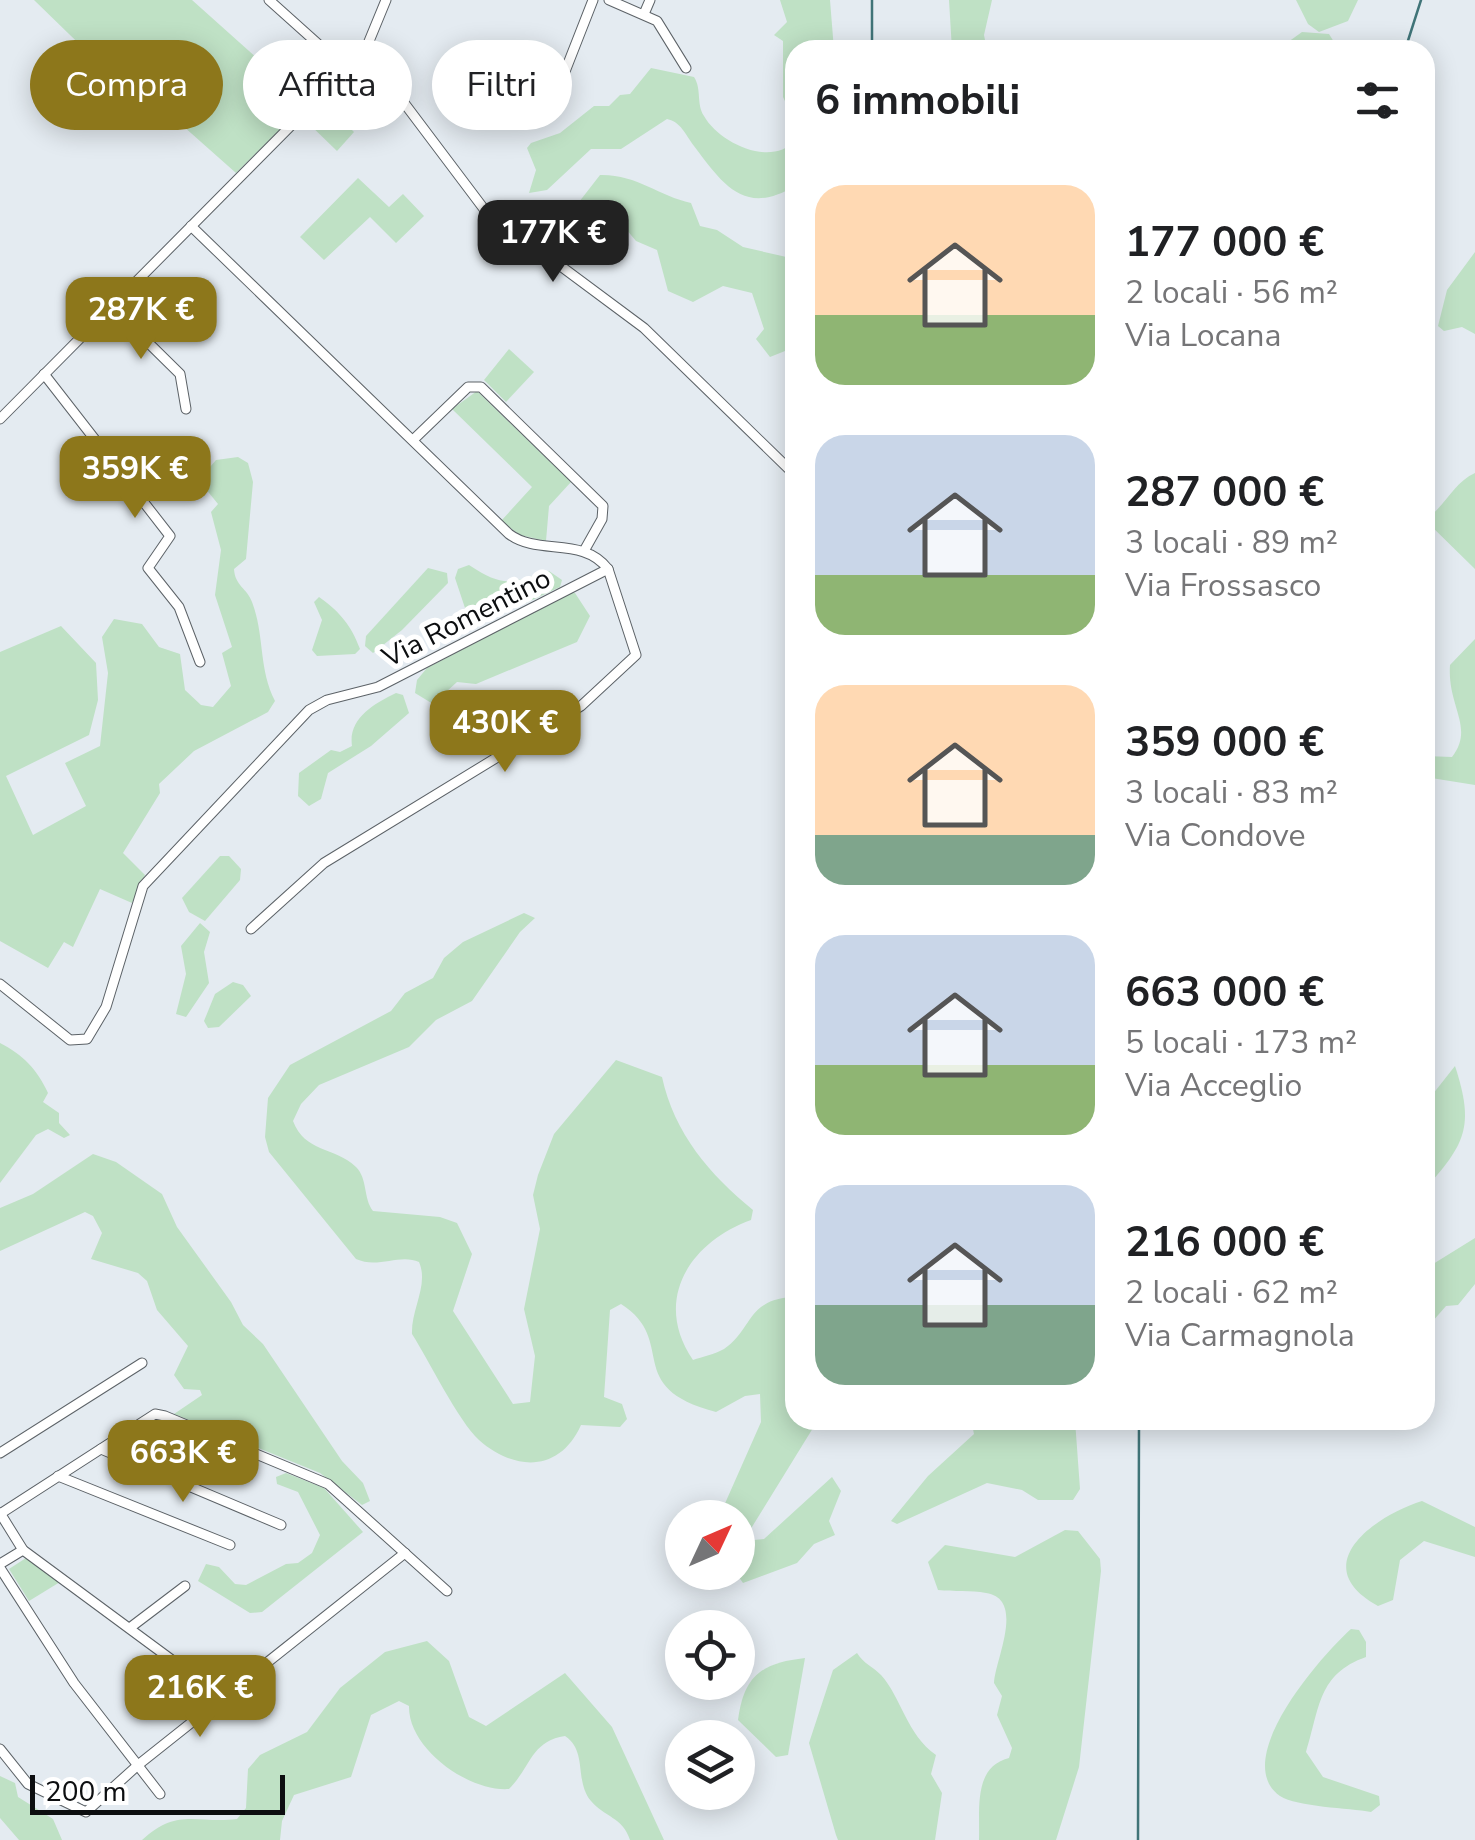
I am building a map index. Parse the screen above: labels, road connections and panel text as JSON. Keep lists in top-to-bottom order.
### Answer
{
  "streets": {
    "street": ["Via Romentino"]
  },
  "scale_bar": "200 m",
  "north": "top right",
  "page": {
    "chip": ["Compra", "Affitta", "Filtri"],
    "heading": "6 immobili",
    "list": [
      {
        "name": "177 000 €",
        "note": "2 locali · 56 m² · Via Locana"
      },
      {
        "name": "287 000 €",
        "note": "3 locali · 89 m² · Via Frossasco"
      },
      {
        "name": "359 000 €",
        "note": "3 locali · 83 m² · Via Condove"
      },
      {
        "name": "663 000 €",
        "note": "5 locali · 173 m² · Via Acceglio"
      },
      {
        "name": "216 000 €",
        "note": "2 locali · 62 m² · Via Carmagnola"
      }
    ],
    "price": [
      "177K €",
      "287K €",
      "359K €",
      "430K €",
      "663K €",
      "216K €"
    ],
    "scale": "200 m"
  }
}
